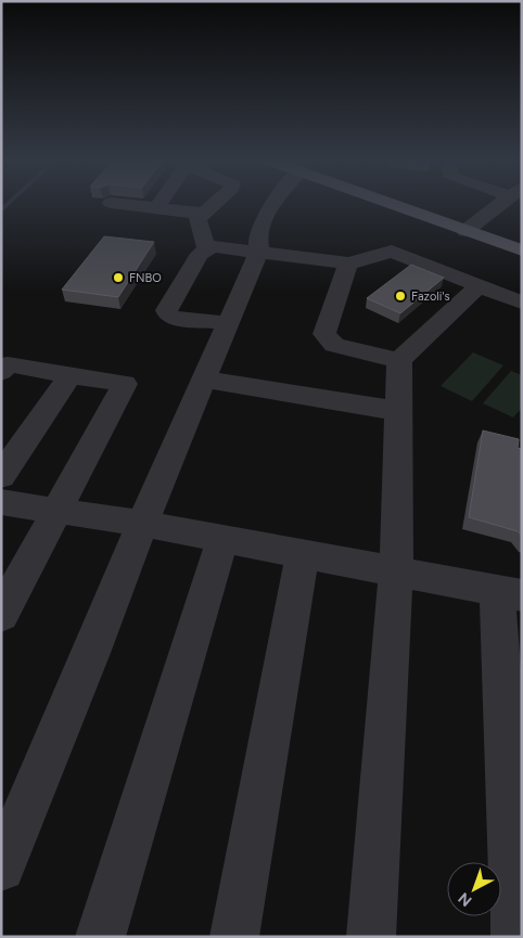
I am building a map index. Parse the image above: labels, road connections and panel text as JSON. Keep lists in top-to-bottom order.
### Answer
{
  "places": ["FNBO", "Fazoli's"],
  "north": "bottom left"
}
